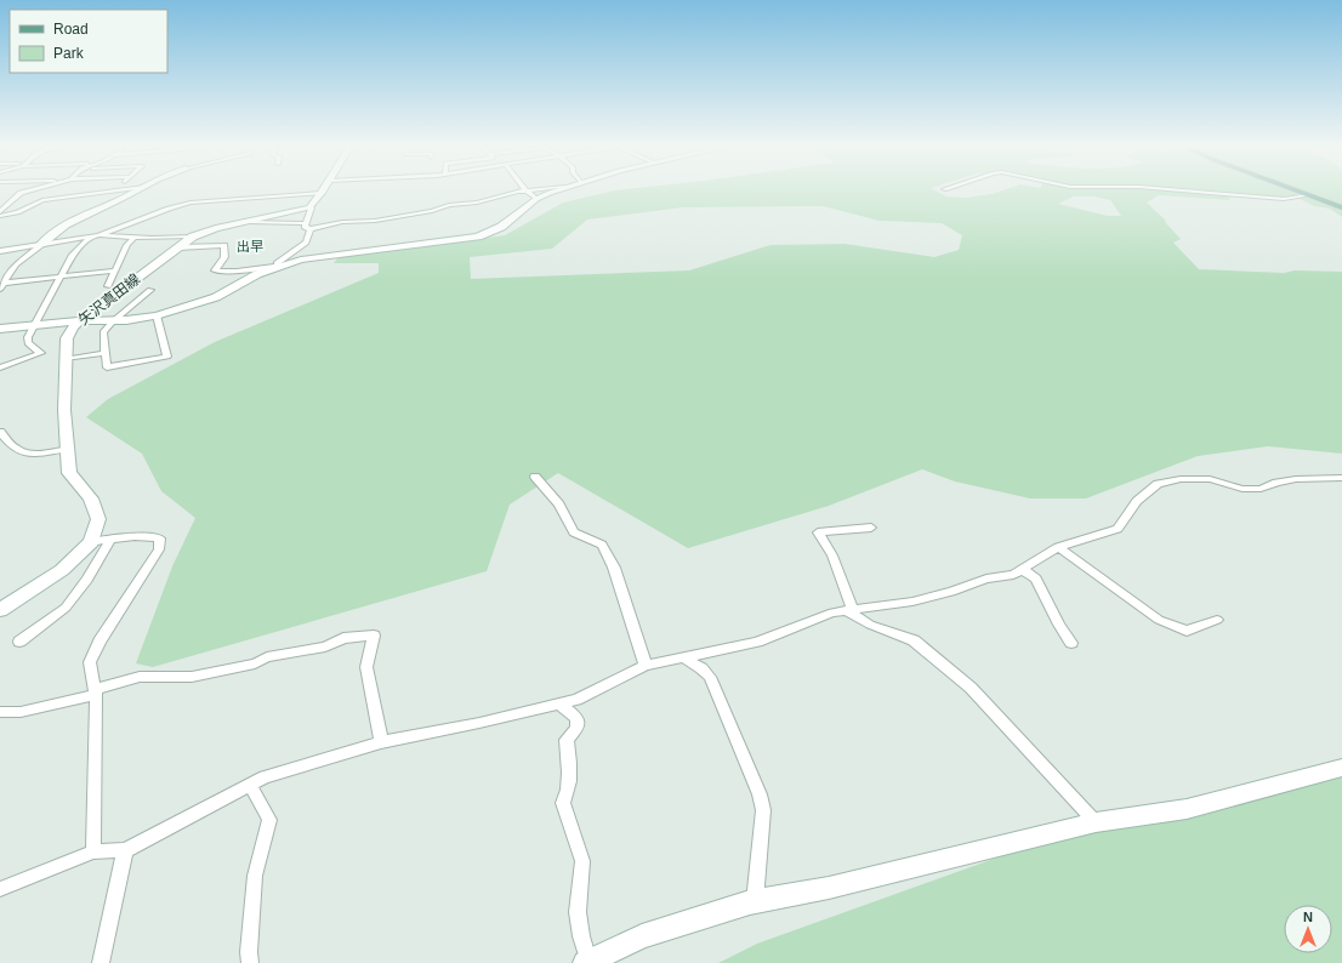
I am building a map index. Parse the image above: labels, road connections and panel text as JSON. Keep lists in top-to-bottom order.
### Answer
{
  "streets": {
    "street": ["矢沢真田線"]
  },
  "districts": ["出早"],
  "legend": ["Road", "Park"],
  "north": "top"
}
